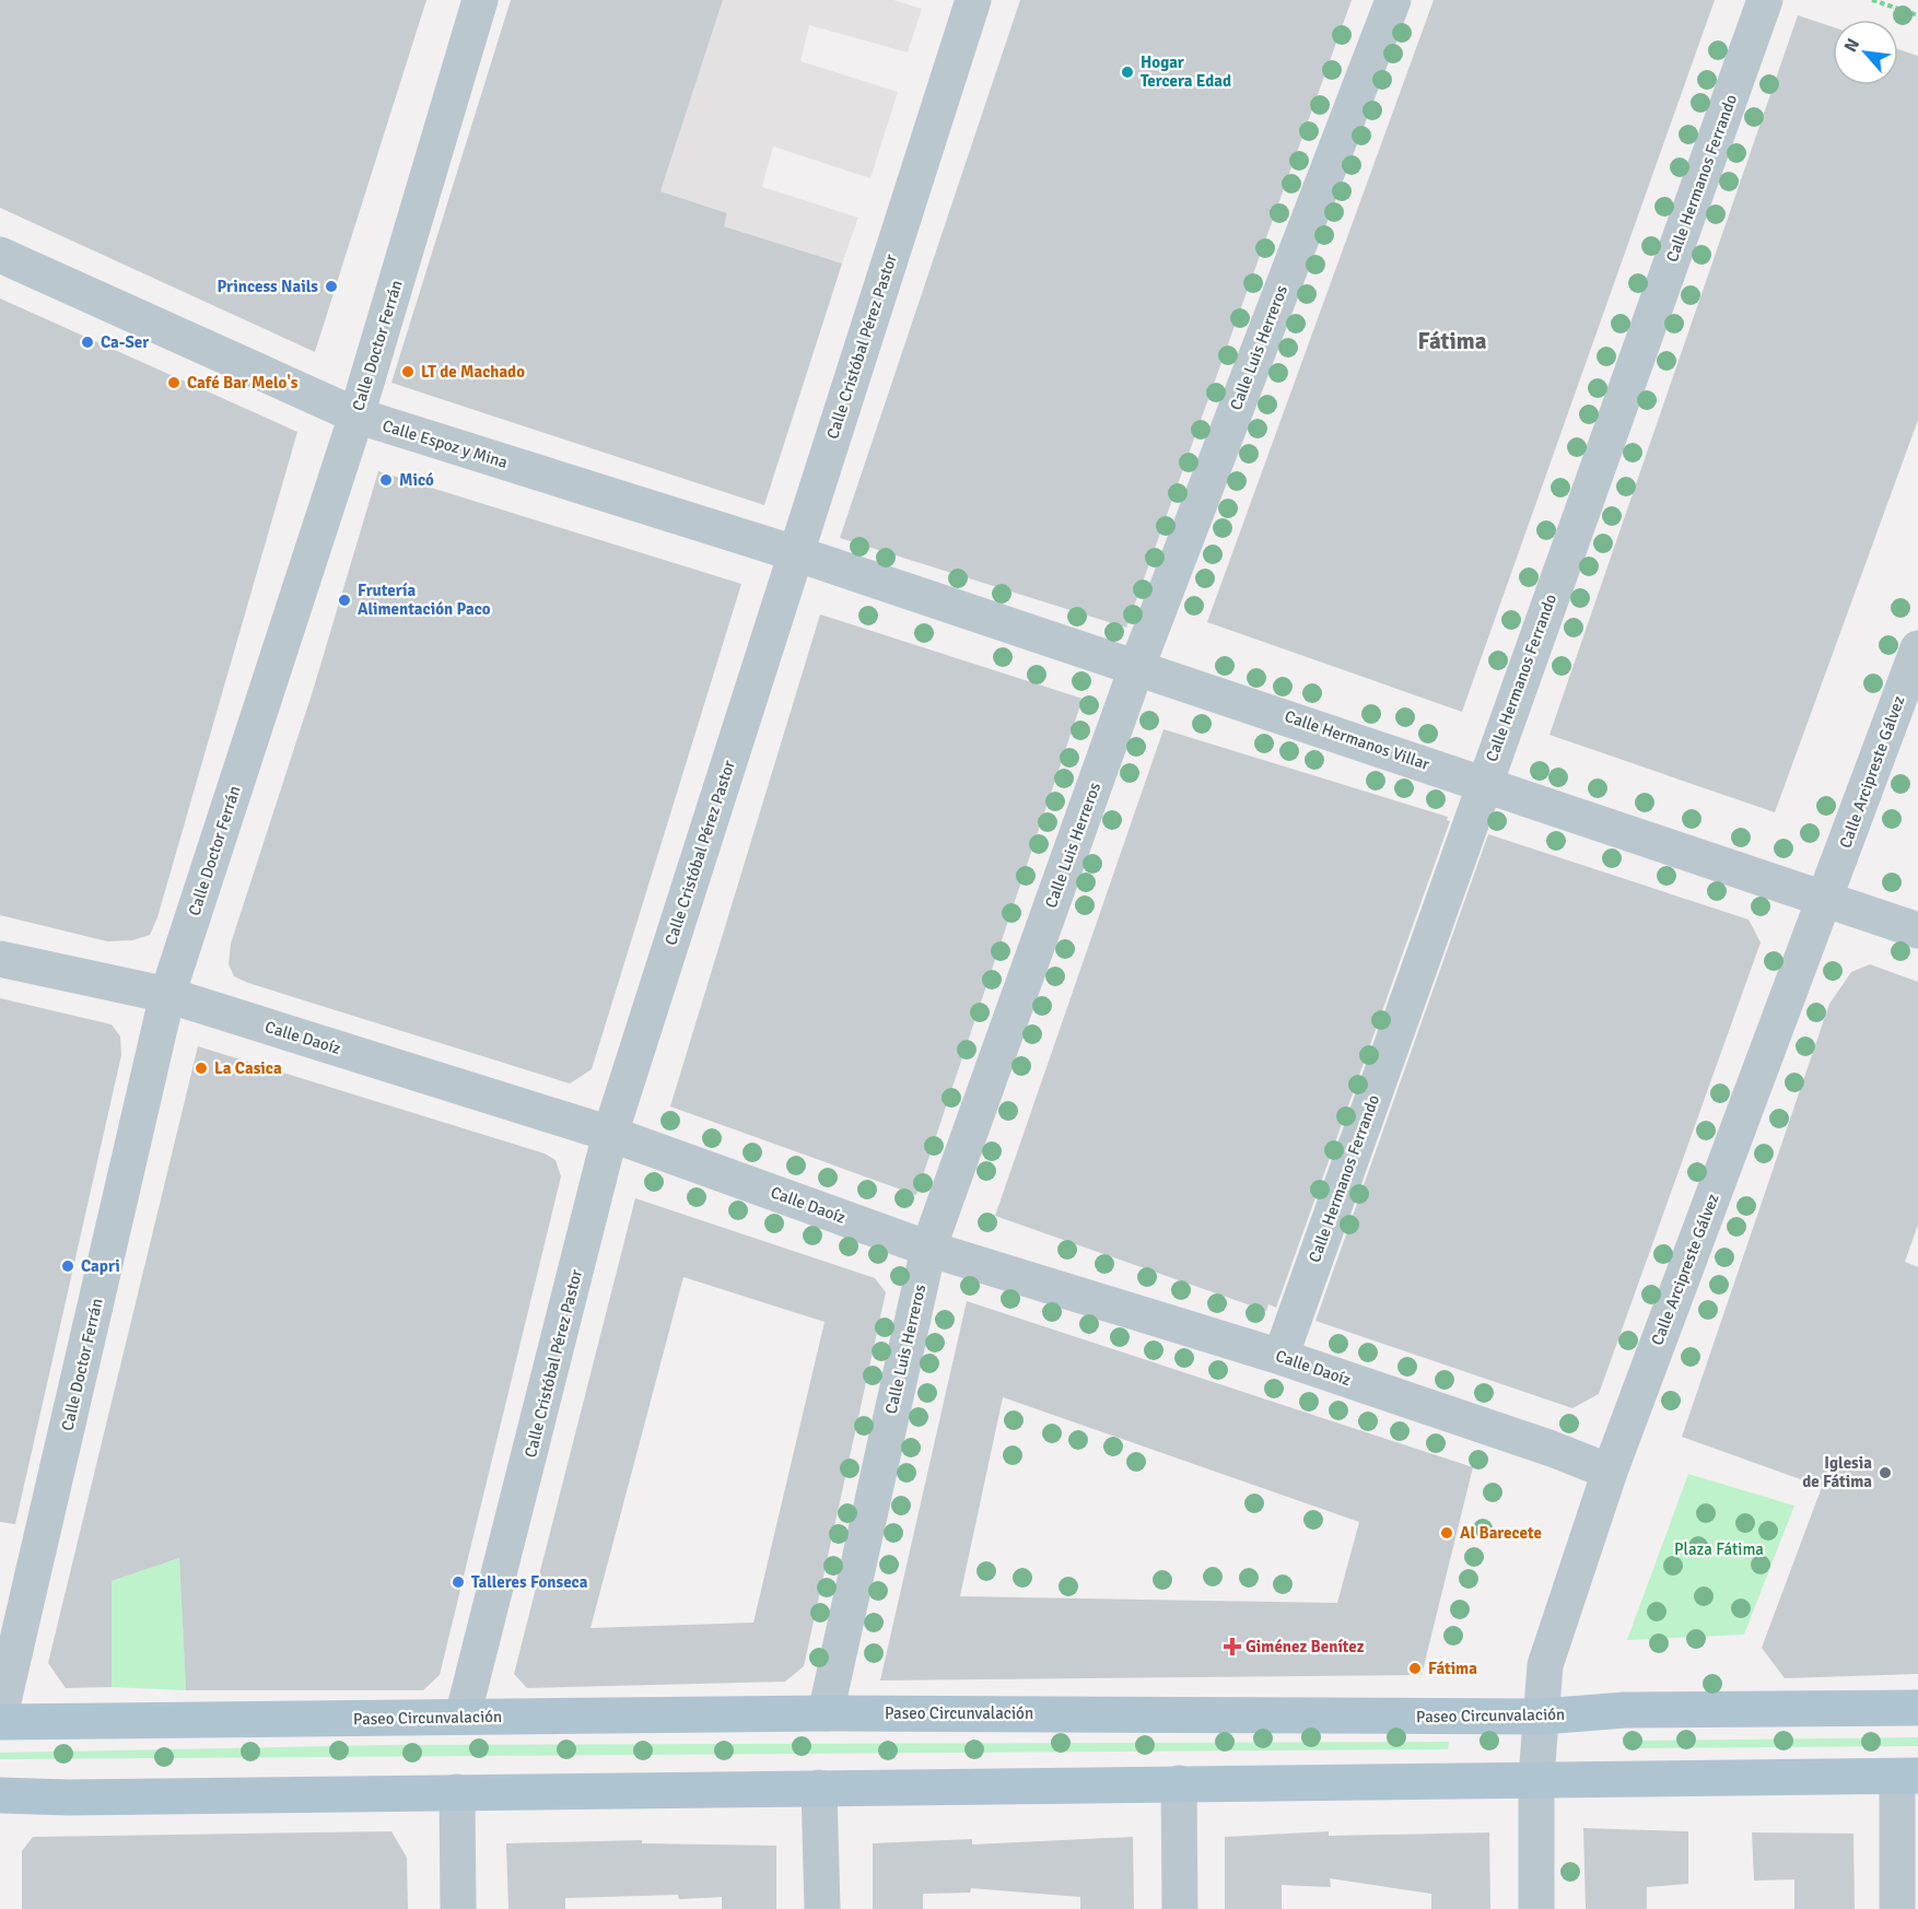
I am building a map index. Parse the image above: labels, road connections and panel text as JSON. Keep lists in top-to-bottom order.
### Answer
{
  "streets": {
    "main road": ["Paseo Circunvalación"],
    "street": [
      "Calle Hermanos Ferrando",
      "Calle Doctor Ferrán",
      "Calle Cristóbal Pérez Pastor",
      "Calle Luis Herreros",
      "Calle Espoz y Mina",
      "Calle Hermanos Villar",
      "Calle Arcipreste Gálvez",
      "Calle Daoíz"
    ]
  },
  "crossings": [
    ["Calle Hermanos Ferrando", "Calle Hermanos Villar"],
    ["Calle Hermanos Ferrando", "Calle Daoíz"],
    ["Calle Doctor Ferrán", "Calle Espoz y Mina"],
    ["Calle Doctor Ferrán", "Calle Daoíz"],
    ["Calle Cristóbal Pérez Pastor", "Calle Espoz y Mina"],
    ["Calle Cristóbal Pérez Pastor", "Calle Hermanos Villar"],
    ["Calle Cristóbal Pérez Pastor", "Calle Daoíz"],
    ["Calle Cristóbal Pérez Pastor", "Paseo Circunvalación"],
    ["Calle Luis Herreros", "Calle Hermanos Villar"],
    ["Calle Luis Herreros", "Calle Daoíz"],
    ["Calle Luis Herreros", "Paseo Circunvalación"],
    ["Calle Espoz y Mina", "Calle Hermanos Villar"],
    ["Calle Hermanos Villar", "Calle Arcipreste Gálvez"],
    ["Calle Arcipreste Gálvez", "Calle Daoíz"],
    ["Calle Arcipreste Gálvez", "Paseo Circunvalación"]
  ],
  "districts": ["Fátima"],
  "parks": ["Plaza Fátima"],
  "places": {
    "other": [
      "Hogar Tercera Edad",
      "Princess Nails",
      "Ca-Ser",
      "LT de Machado",
      "Café Bar Melo's",
      "Micó",
      "Frutería Alimentación Paco",
      "La Casica",
      "Capri",
      "Iglesia de Fátima",
      "Al Barecete",
      "Talleres Fonseca",
      "Fátima"
    ],
    "health": ["Giménez Benítez"]
  },
  "north": "top left"
}
